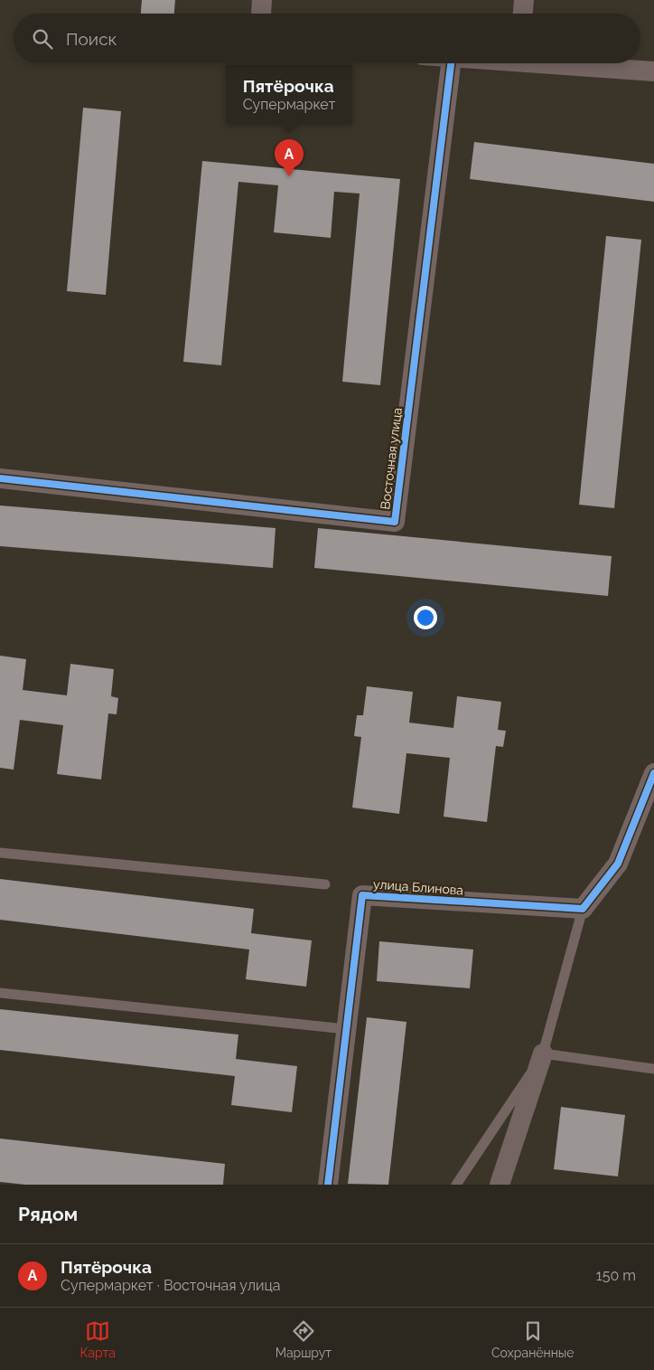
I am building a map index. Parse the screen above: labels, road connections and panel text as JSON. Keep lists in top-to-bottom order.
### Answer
{
  "streets": {
    "street": ["Восточная улица", "улица Блинова"]
  },
  "page": {
    "search": "Поиск",
    "popup": ["Пятёрочка", "Супермаркет"],
    "pins": "A",
    "heading": "Рядом",
    "list": [
      {
        "mark": "A",
        "name": "Пятёрочка",
        "note": "Супермаркет · Восточная улица",
        "value": "150 m"
      }
    ],
    "nav": ["Карта", "Маршрут", "Сохранённые"]
  }
}
